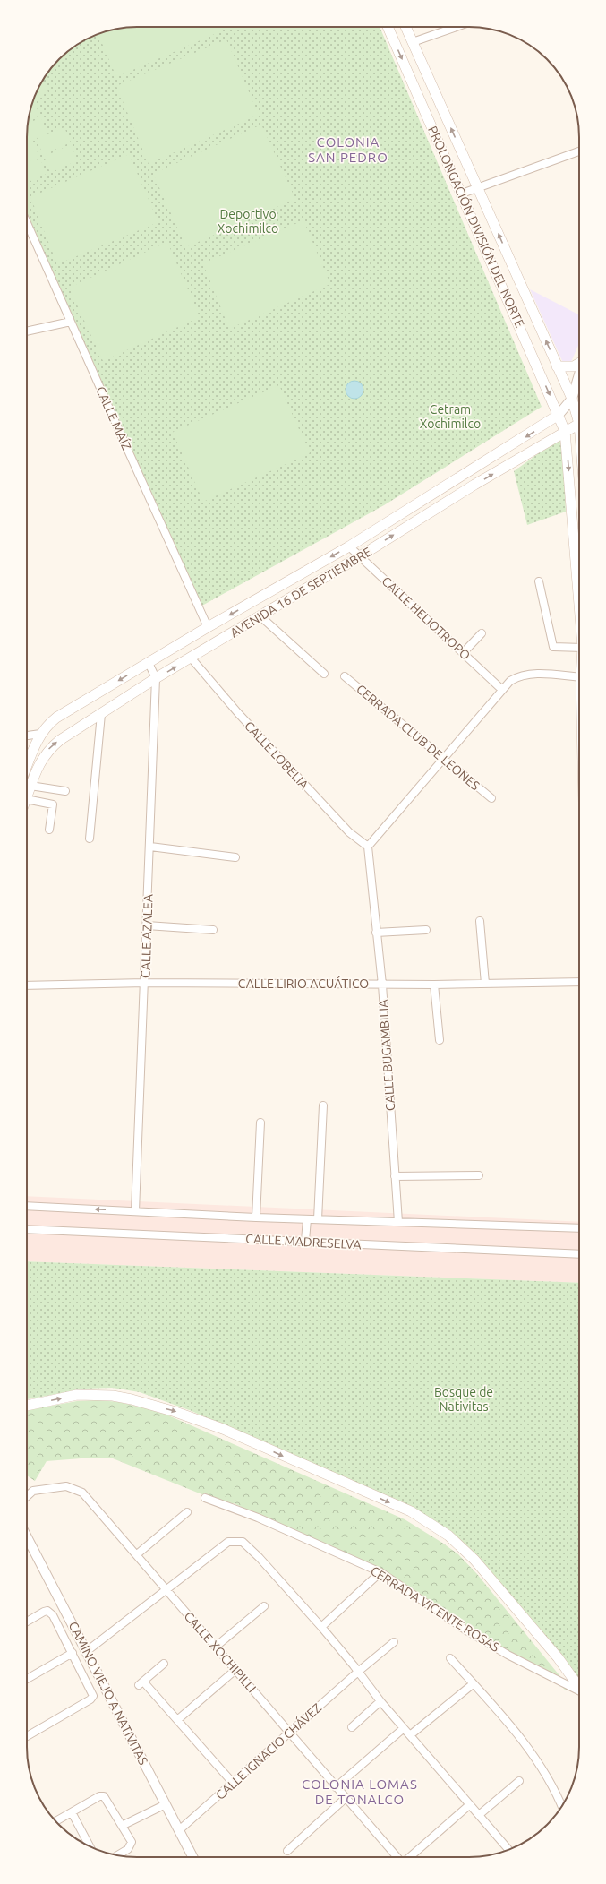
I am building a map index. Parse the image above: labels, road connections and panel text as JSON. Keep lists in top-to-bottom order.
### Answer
{
  "streets": {
    "main road": ["PROLONGACIÓN DIVISIÓN DEL NORTE", "AVENIDA 16 DE SEPTIEMBRE"],
    "street": [
      "CALLE MAÍZ",
      "CALLE HELIOTROPO",
      "CERRADA CLUB DE LEONES",
      "CALLE LOBELIA",
      "CALLE AZALEA",
      "CALLE LIRIO ACUÁTICO",
      "CALLE BUGAMBILIA",
      "CALLE MADRESELVA",
      "CERRADA VICENTE ROSAS",
      "CALLE XOCHIPILLI",
      "CAMINO VIEJO A NATIVITAS",
      "CALLE IGNACIO CHÁVEZ"
    ]
  },
  "crossings": [
    ["PROLONGACIÓN DIVISIÓN DEL NORTE", "AVENIDA 16 DE SEPTIEMBRE"],
    ["CALLE MAÍZ", "AVENIDA 16 DE SEPTIEMBRE"],
    ["AVENIDA 16 DE SEPTIEMBRE", "CALLE HELIOTROPO"],
    ["AVENIDA 16 DE SEPTIEMBRE", "CALLE LOBELIA"],
    ["AVENIDA 16 DE SEPTIEMBRE", "CALLE AZALEA"],
    ["CALLE LOBELIA", "CALLE BUGAMBILIA"],
    ["CALLE AZALEA", "CALLE LIRIO ACUÁTICO"],
    ["CALLE AZALEA", "CALLE MADRESELVA"],
    ["CALLE LIRIO ACUÁTICO", "CALLE BUGAMBILIA"],
    ["CALLE BUGAMBILIA", "CALLE MADRESELVA"],
    ["CALLE XOCHIPILLI", "CALLE IGNACIO CHÁVEZ"],
    ["CAMINO VIEJO A NATIVITAS", "CALLE IGNACIO CHÁVEZ"]
  ],
  "districts": ["COLONIA SAN PEDRO", "COLONIA LOMAS DE TONALCO"],
  "parks": ["Deportivo Xochimilco", "Cetram Xochimilco", "Bosque de Nativitas"]
}
